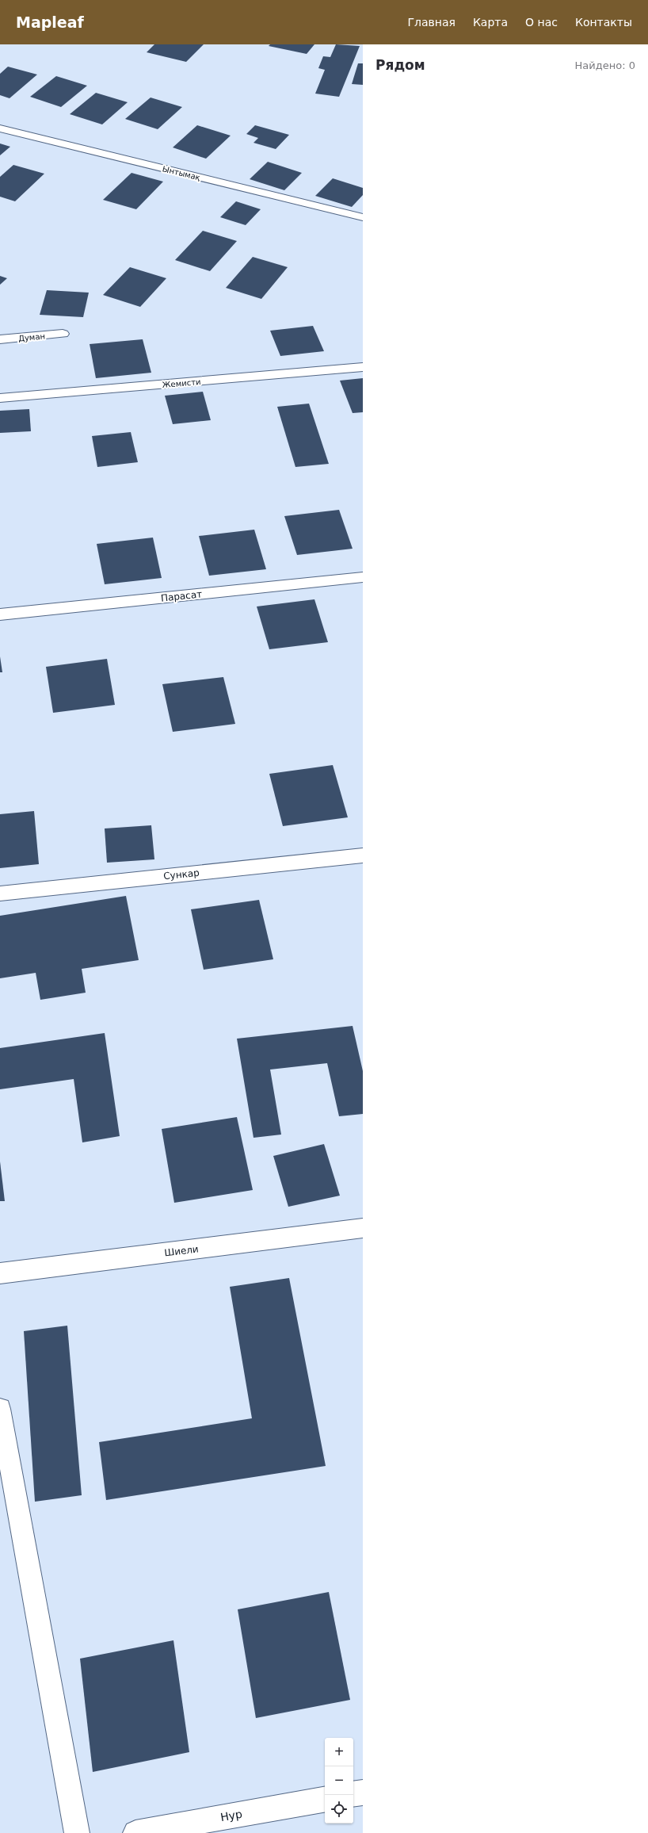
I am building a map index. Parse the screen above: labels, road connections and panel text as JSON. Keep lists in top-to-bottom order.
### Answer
{
  "streets": {
    "street": [
      "Ынтымақ",
      "Думан",
      "Жемисти",
      "Парасат",
      "Сункар",
      "Шиели",
      "Нур"
    ]
  },
  "page": {
    "header": "Mapleaf",
    "nav": [
      "Главная",
      "Карта",
      "О нас",
      "Контакты"
    ],
    "heading": ["Рядом", "Найдено: 0"],
    "map_buttons": ["+", "−"]
  }
}
